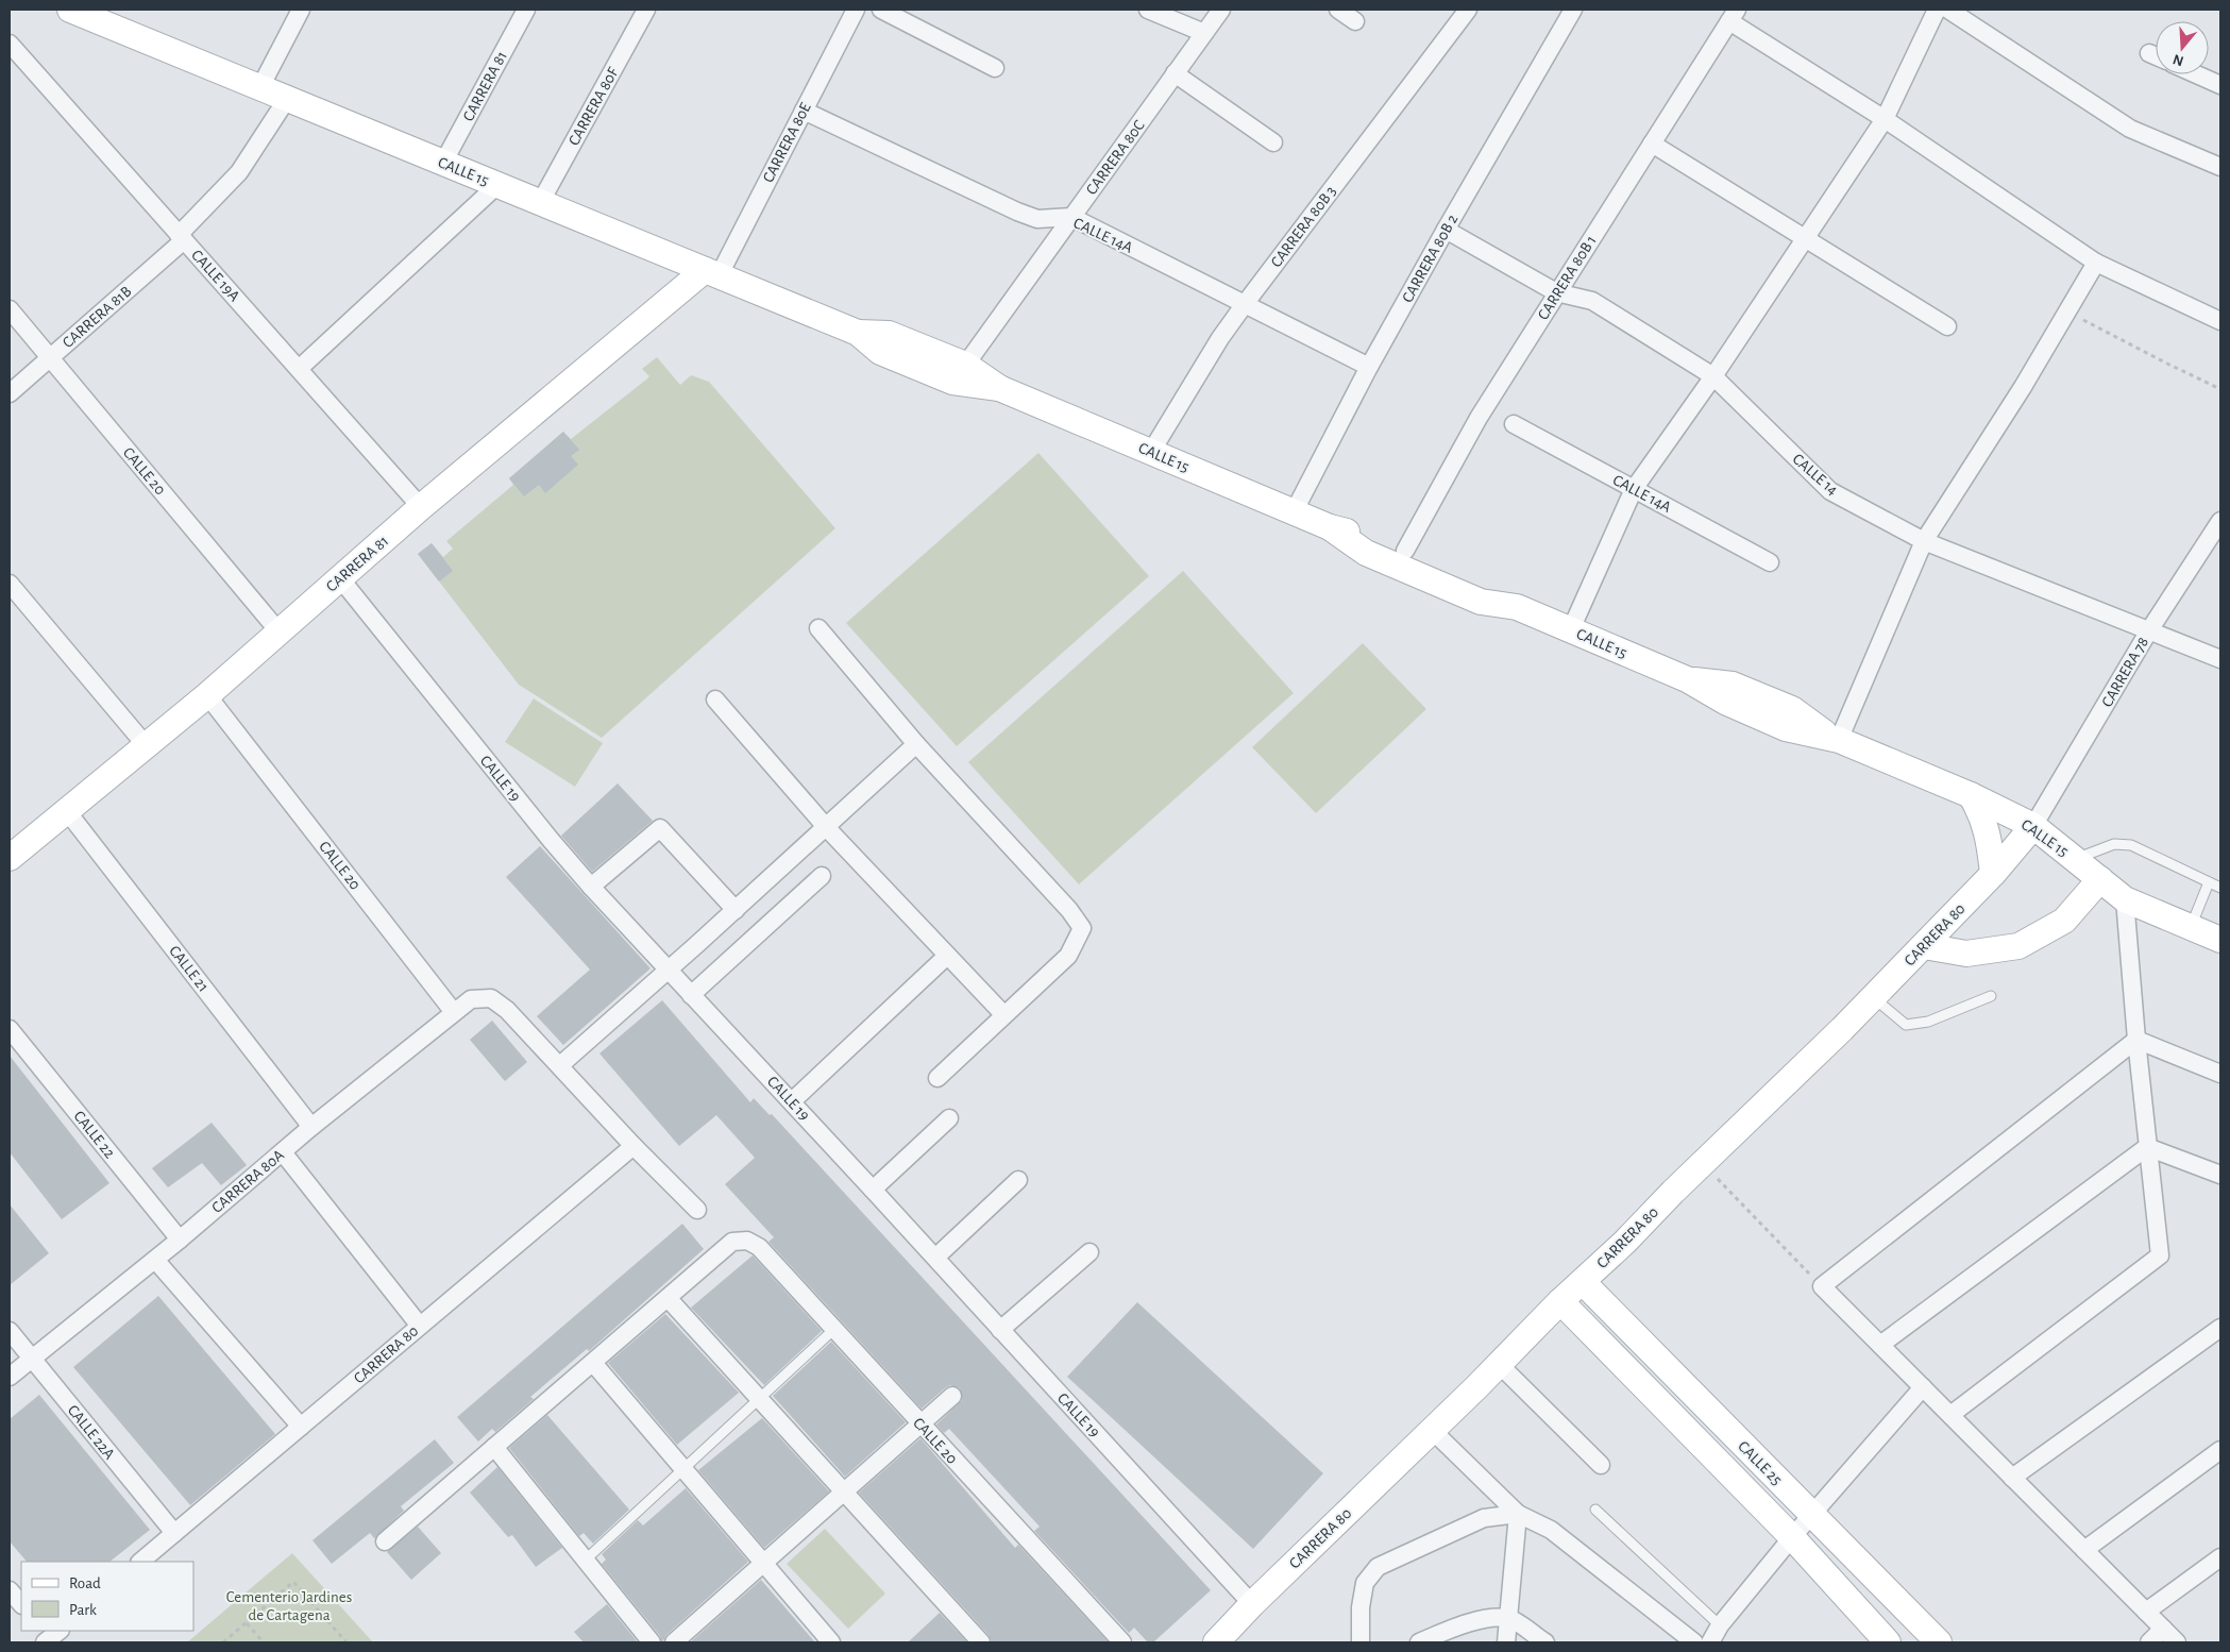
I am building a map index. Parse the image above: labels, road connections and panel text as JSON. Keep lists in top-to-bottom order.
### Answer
{
  "streets": {
    "street": [
      "CARRERA 81",
      "CARRERA 80F",
      "CARRERA 80E",
      "CARRERA 80C",
      "CALLE 15",
      "CARRERA 80B 3",
      "CALLE 14A",
      "CARRERA 80B 2",
      "CALLE 19A",
      "CARRERA 80B 1",
      "CARRERA 81B",
      "CALLE 20",
      "CALLE 14",
      "CARRERA 78",
      "CALLE 19",
      "CARRERA 80",
      "CALLE 21",
      "CALLE 22",
      "CARRERA 80A",
      "CALLE 22A",
      "CALLE 25"
    ]
  },
  "crossings": [
    ["CARRERA 81", "CARRERA 80E"],
    ["CARRERA 81", "CALLE 15"],
    ["CARRERA 81", "CALLE 19A"],
    ["CARRERA 81", "CALLE 20"],
    ["CARRERA 81", "CALLE 19"],
    ["CARRERA 81", "CALLE 21"],
    ["CARRERA 80F", "CALLE 15"],
    ["CARRERA 80E", "CALLE 15"],
    ["CARRERA 80E", "CALLE 14A"],
    ["CARRERA 80C", "CALLE 15"],
    ["CARRERA 80C", "CALLE 14A"],
    ["CALLE 15", "CARRERA 80B 3"],
    ["CALLE 15", "CARRERA 80B 2"],
    ["CALLE 15", "CARRERA 80B 1"],
    ["CALLE 15", "CARRERA 81B"],
    ["CALLE 15", "CARRERA 78"],
    ["CALLE 15", "CARRERA 80"],
    ["CARRERA 80B 3", "CALLE 14A"],
    ["CALLE 14A", "CARRERA 80B 2"],
    ["CARRERA 80B 2", "CALLE 14"],
    ["CALLE 19A", "CARRERA 81B"],
    ["CARRERA 80B 1", "CALLE 14"],
    ["CARRERA 81B", "CALLE 20"],
    ["CALLE 20", "CARRERA 80A"],
    ["CALLE 14", "CARRERA 78"],
    ["CARRERA 78", "CARRERA 80"],
    ["CALLE 19", "CARRERA 80"],
    ["CARRERA 80", "CALLE 22A"],
    ["CARRERA 80", "CALLE 25"],
    ["CALLE 21", "CARRERA 80A"],
    ["CALLE 22", "CARRERA 80A"],
    ["CARRERA 80A", "CALLE 22A"]
  ],
  "parks": ["Cementerio Jardines de Cartagena"],
  "legend": ["Road", "Park"],
  "north": "bottom"
}
